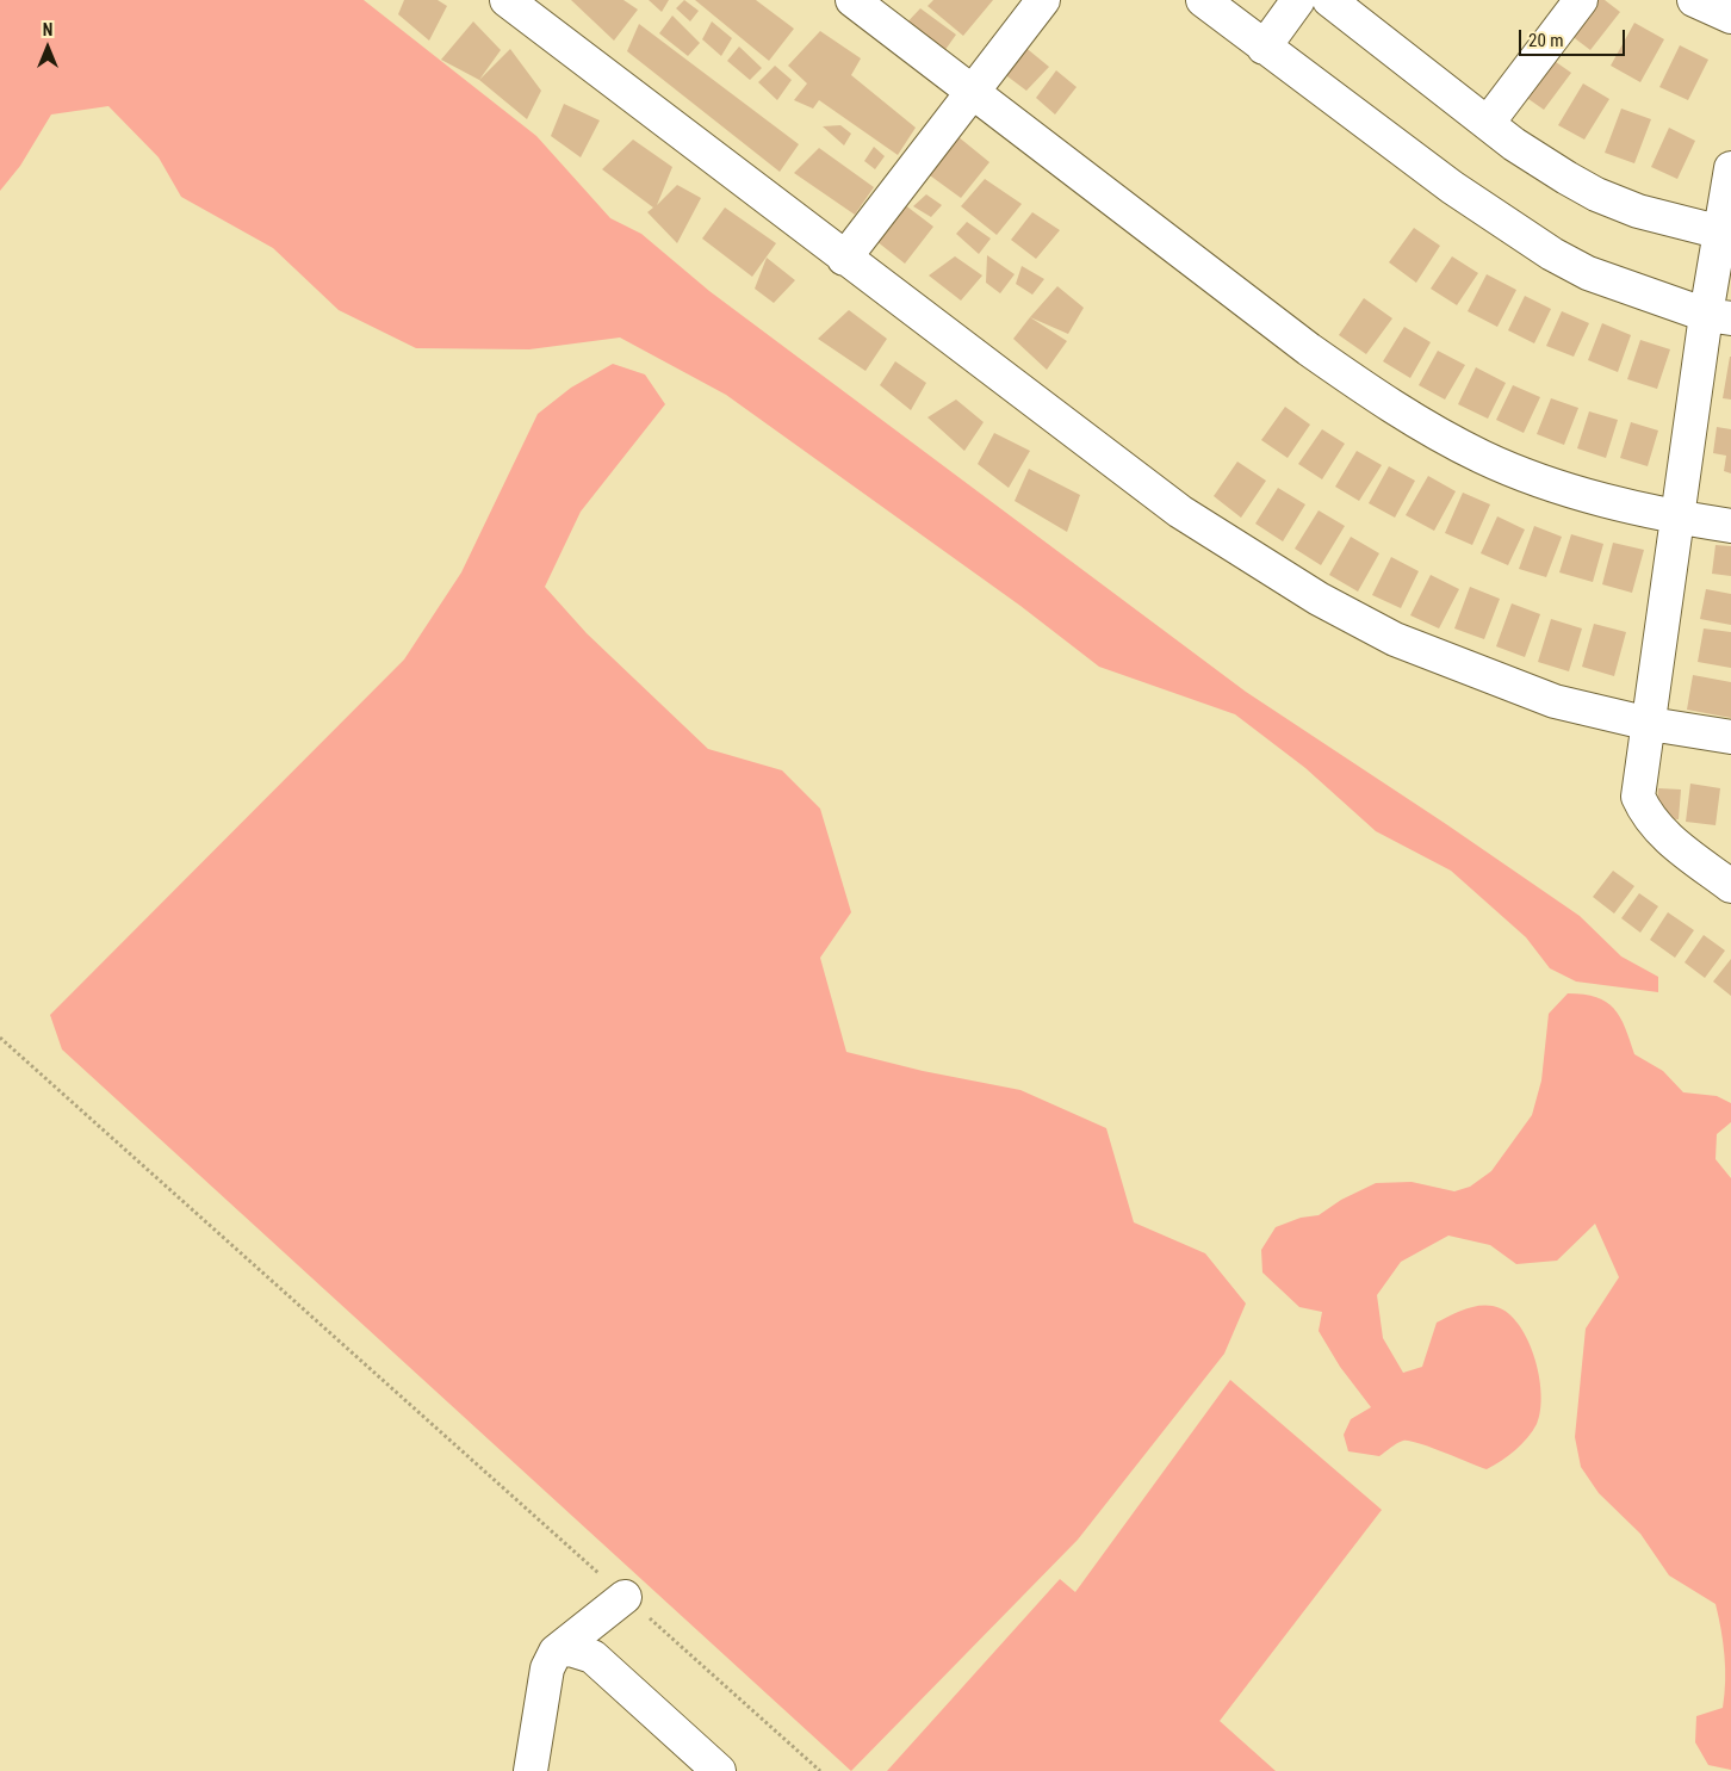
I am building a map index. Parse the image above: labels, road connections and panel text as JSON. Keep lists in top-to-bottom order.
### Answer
{
  "scale_bar": "20 m",
  "north": "top"
}
